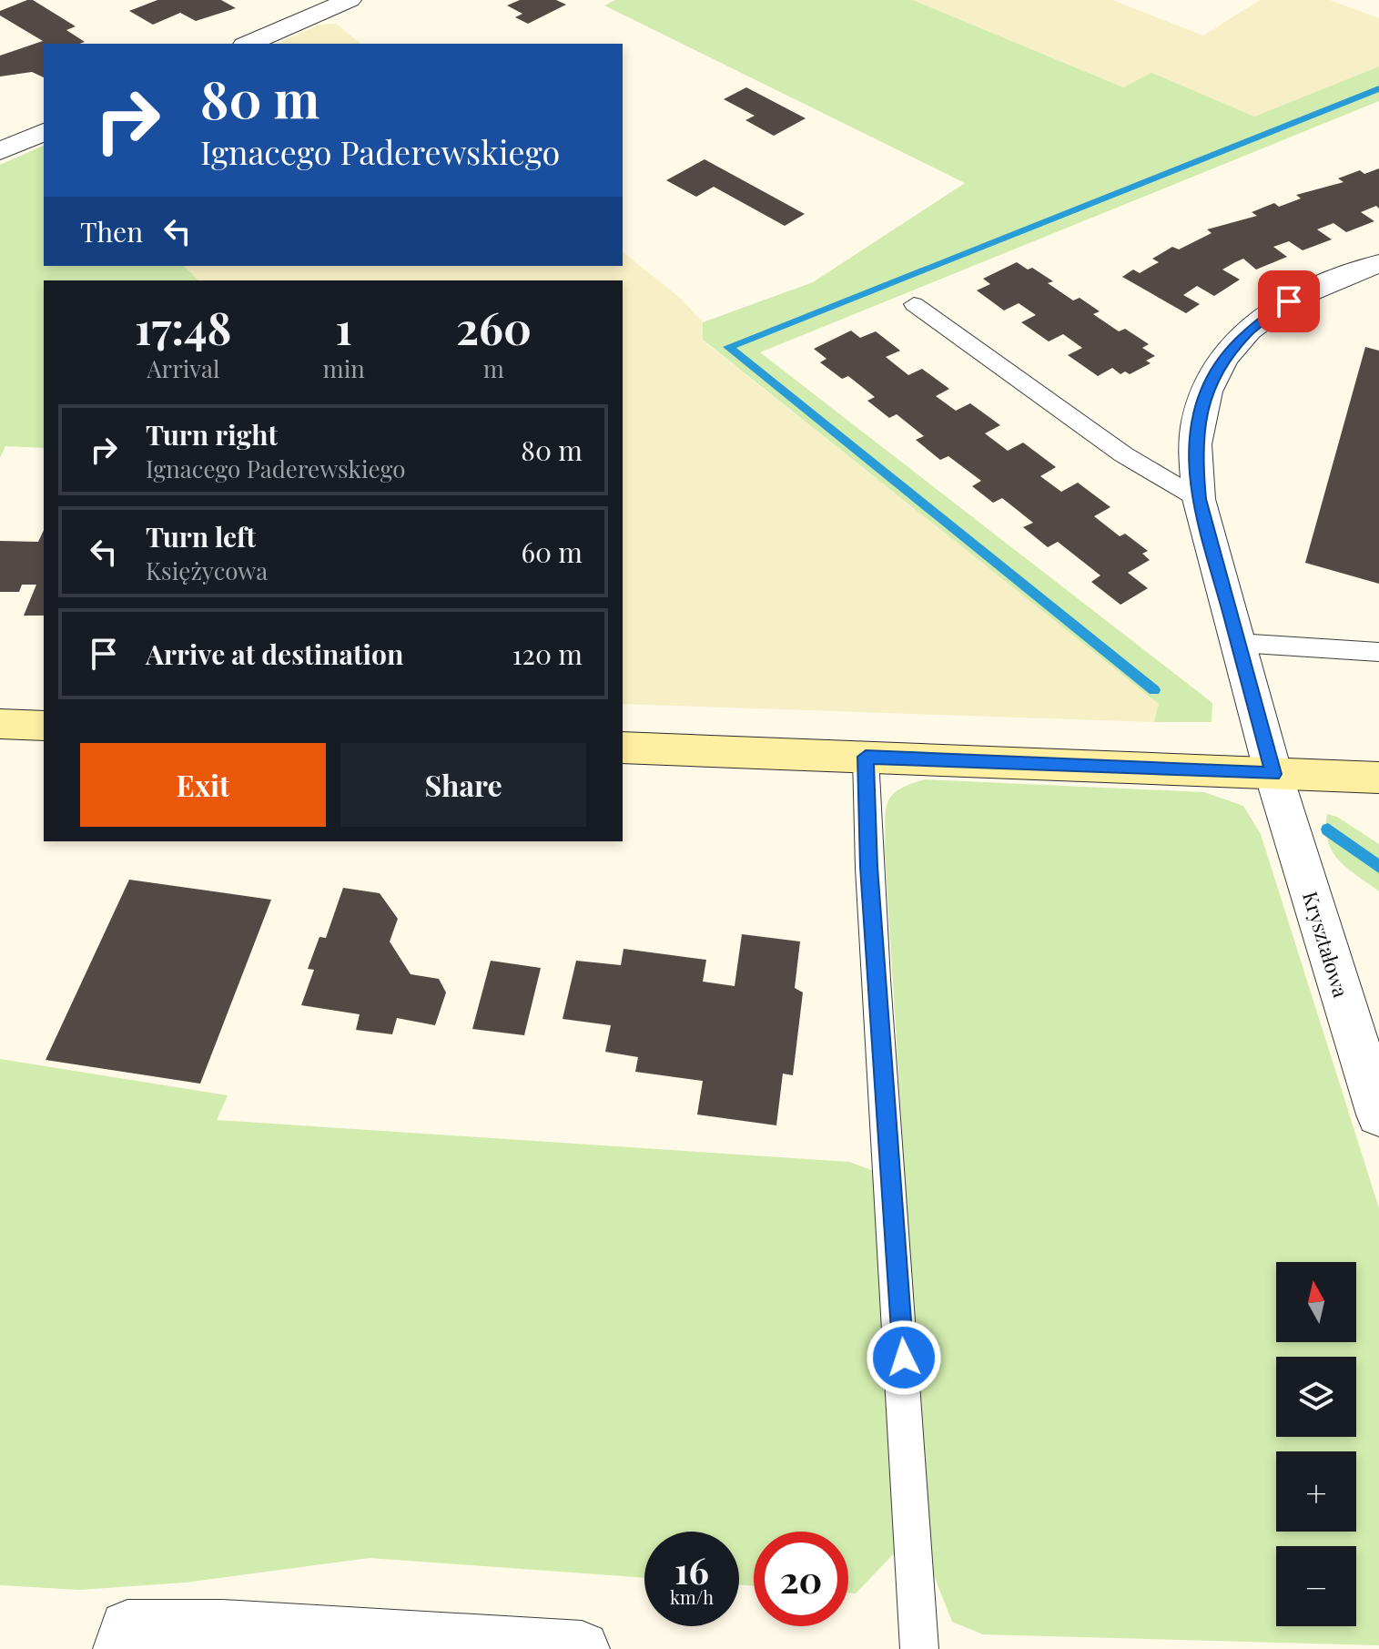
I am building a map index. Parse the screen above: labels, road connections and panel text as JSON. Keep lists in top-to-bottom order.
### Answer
{
  "streets": {
    "street": ["Kryształowa"]
  },
  "north": "top",
  "page": {
    "turn": ["80 m", "Ignacego Paderewskiego"],
    "then": "Then",
    "eta": [
      "17:48",
      "Arrival",
      "1",
      "min",
      "260",
      "m"
    ],
    "list": [
      {
        "name": "Turn right",
        "note": "Ignacego Paderewskiego",
        "value": "80 m"
      },
      {
        "name": "Turn left",
        "note": "Księżycowa",
        "value": "60 m"
      },
      {
        "name": "Arrive at destination",
        "value": "120 m"
      }
    ],
    "buttons": ["Exit", "Share"],
    "map_buttons": ["+", "−"],
    "speed": "16 km/h",
    "limit": "20"
  }
}
